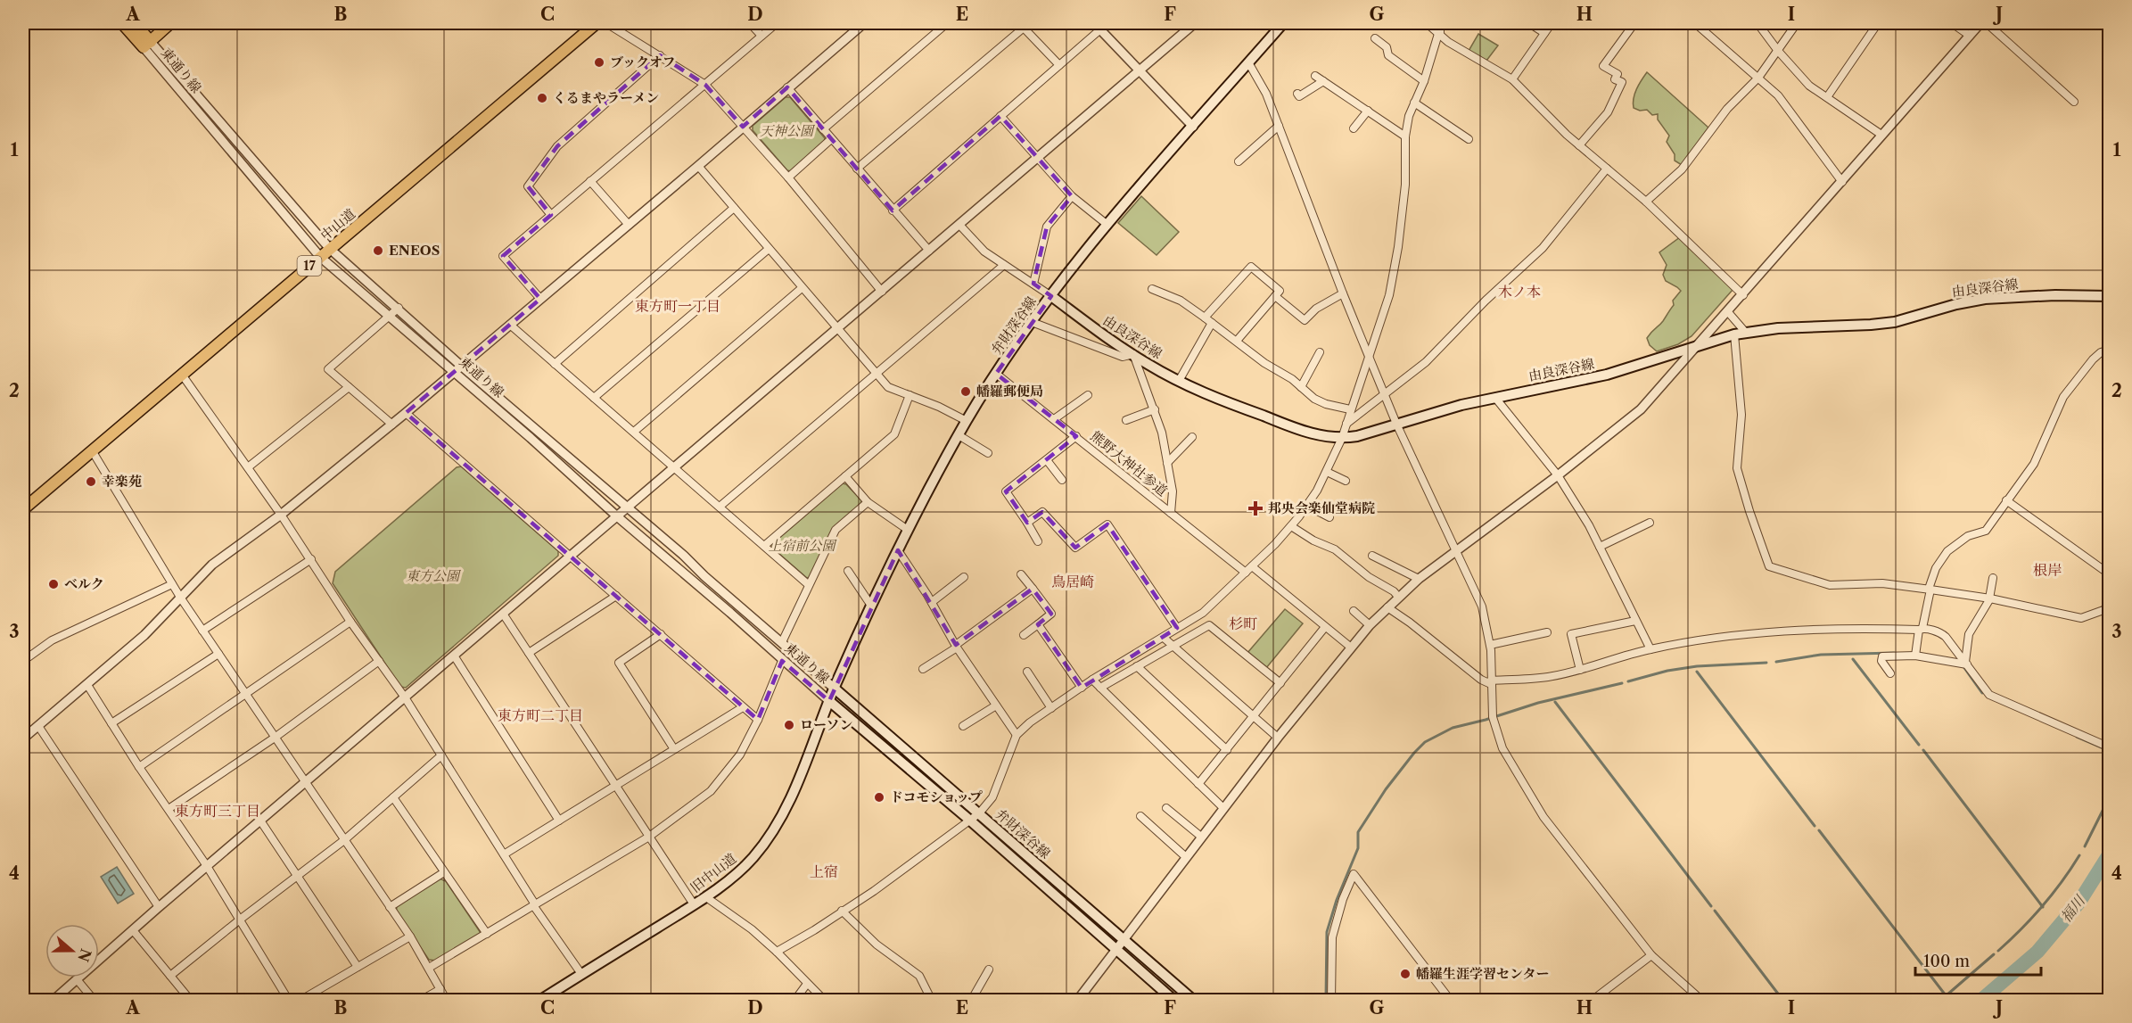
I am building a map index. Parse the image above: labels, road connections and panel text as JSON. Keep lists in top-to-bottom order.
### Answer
{
  "streets": {
    "main road": [
      "中山道",
      "17",
      "由良深谷線",
      "弁財深谷線",
      "旧中山道"
    ],
    "street": ["東通り線", "熊野大神社参道"]
  },
  "crossings": [
    ["東通り線", "中山道"],
    ["東通り線", "弁財深谷線"],
    ["東通り線", "旧中山道"],
    ["由良深谷線", "弁財深谷線"],
    ["弁財深谷線", "熊野大神社参道"],
    ["弁財深谷線", "旧中山道"]
  ],
  "districts": [
    "木ノ本",
    "東方町一丁目",
    "根岸",
    "鳥居崎",
    "杉町",
    "東方町二丁目",
    "東方町三丁目",
    "上宿"
  ],
  "water": ["福川"],
  "parks": ["天神公園", "上宿前公園", "東方公園"],
  "places": {
    "other": [
      "ブックオフ",
      "くるまやラーメン",
      "ENEOS",
      "幡羅郵便局",
      "幸楽苑",
      "ベルク",
      "ローソン",
      "ドコモショップ",
      "幡羅生涯学習センター"
    ],
    "health": ["邦央会楽仙堂病院"]
  },
  "scale_bar": "100 m",
  "north": "right",
  "grid": {
    "columns": [
      "A",
      "B",
      "C",
      "D",
      "E",
      "F",
      "G",
      "H",
      "I",
      "J"
    ],
    "rows": [
      "1",
      "2",
      "3",
      "4"
    ]
  }
}
